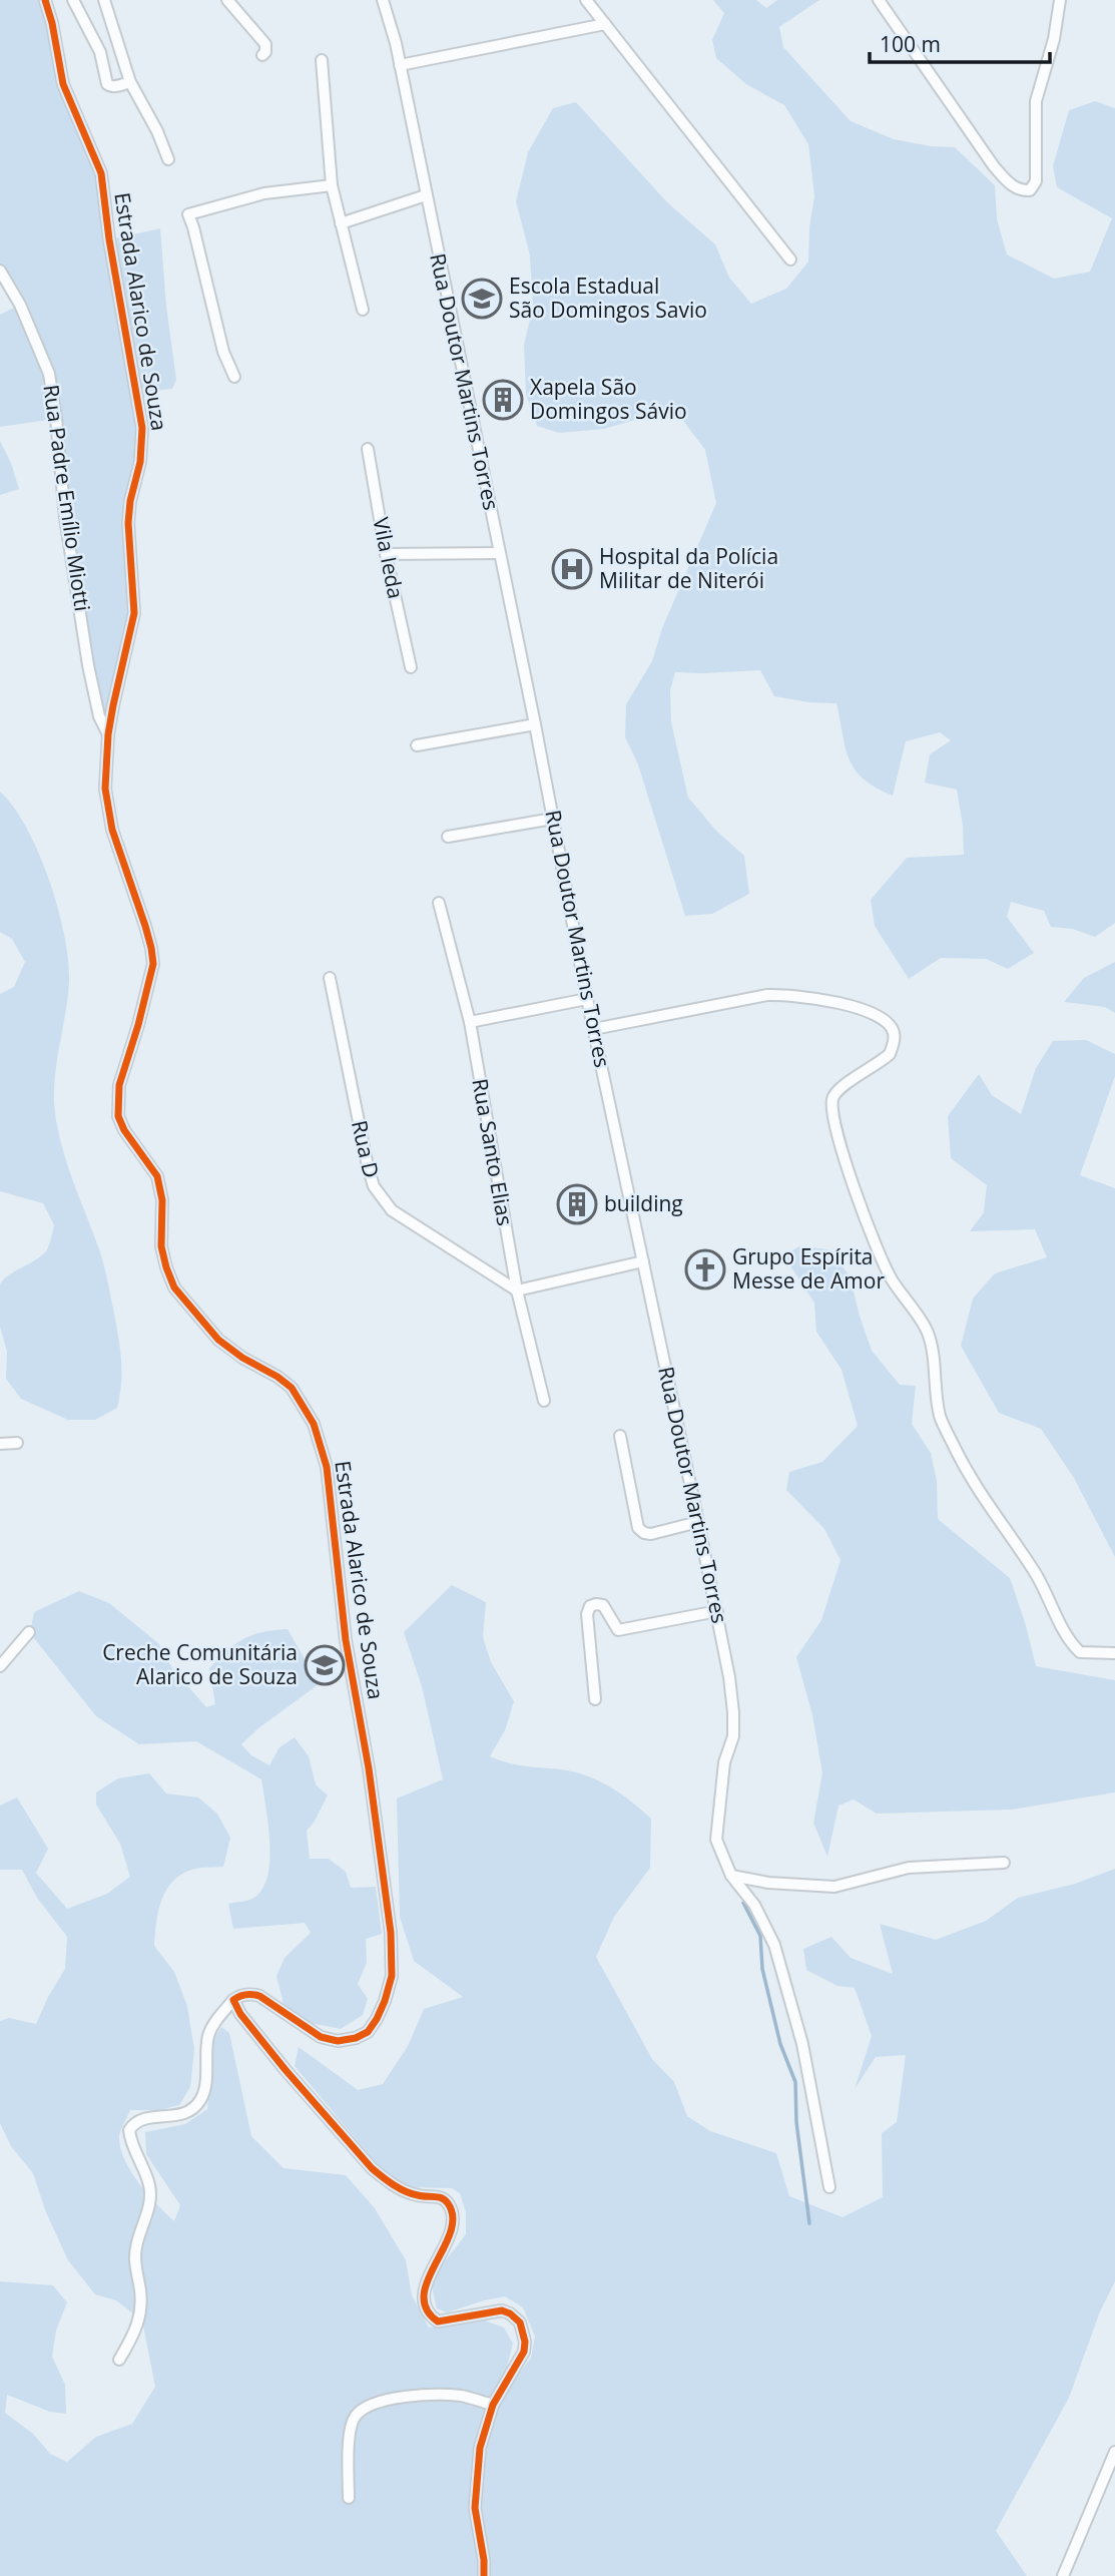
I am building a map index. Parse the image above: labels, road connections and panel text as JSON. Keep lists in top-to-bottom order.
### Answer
{
  "streets": {
    "street": [
      "Estrada Alarico de Souza",
      "Rua Doutor Martins Torres",
      "Rua Padre Emílio Miotti",
      "Vila Ieda",
      "Rua D",
      "Rua Santo Elias"
    ]
  },
  "crossings": [
    ["Estrada Alarico de Souza", "Rua Padre Emílio Miotti"],
    ["Rua D", "Rua Santo Elias"]
  ],
  "places": {
    "school or university": ["Escola Estadual São Domingos Savio", "Creche Comunitária Alarico de Souza"],
    "building": ["Xapela São Domingos Sávio", "building"],
    "hospital": ["Hospital da Polícia Militar de Niterói"],
    "church": ["Grupo Espírita Messe de Amor"]
  },
  "scale_bar": "100 m"
}
